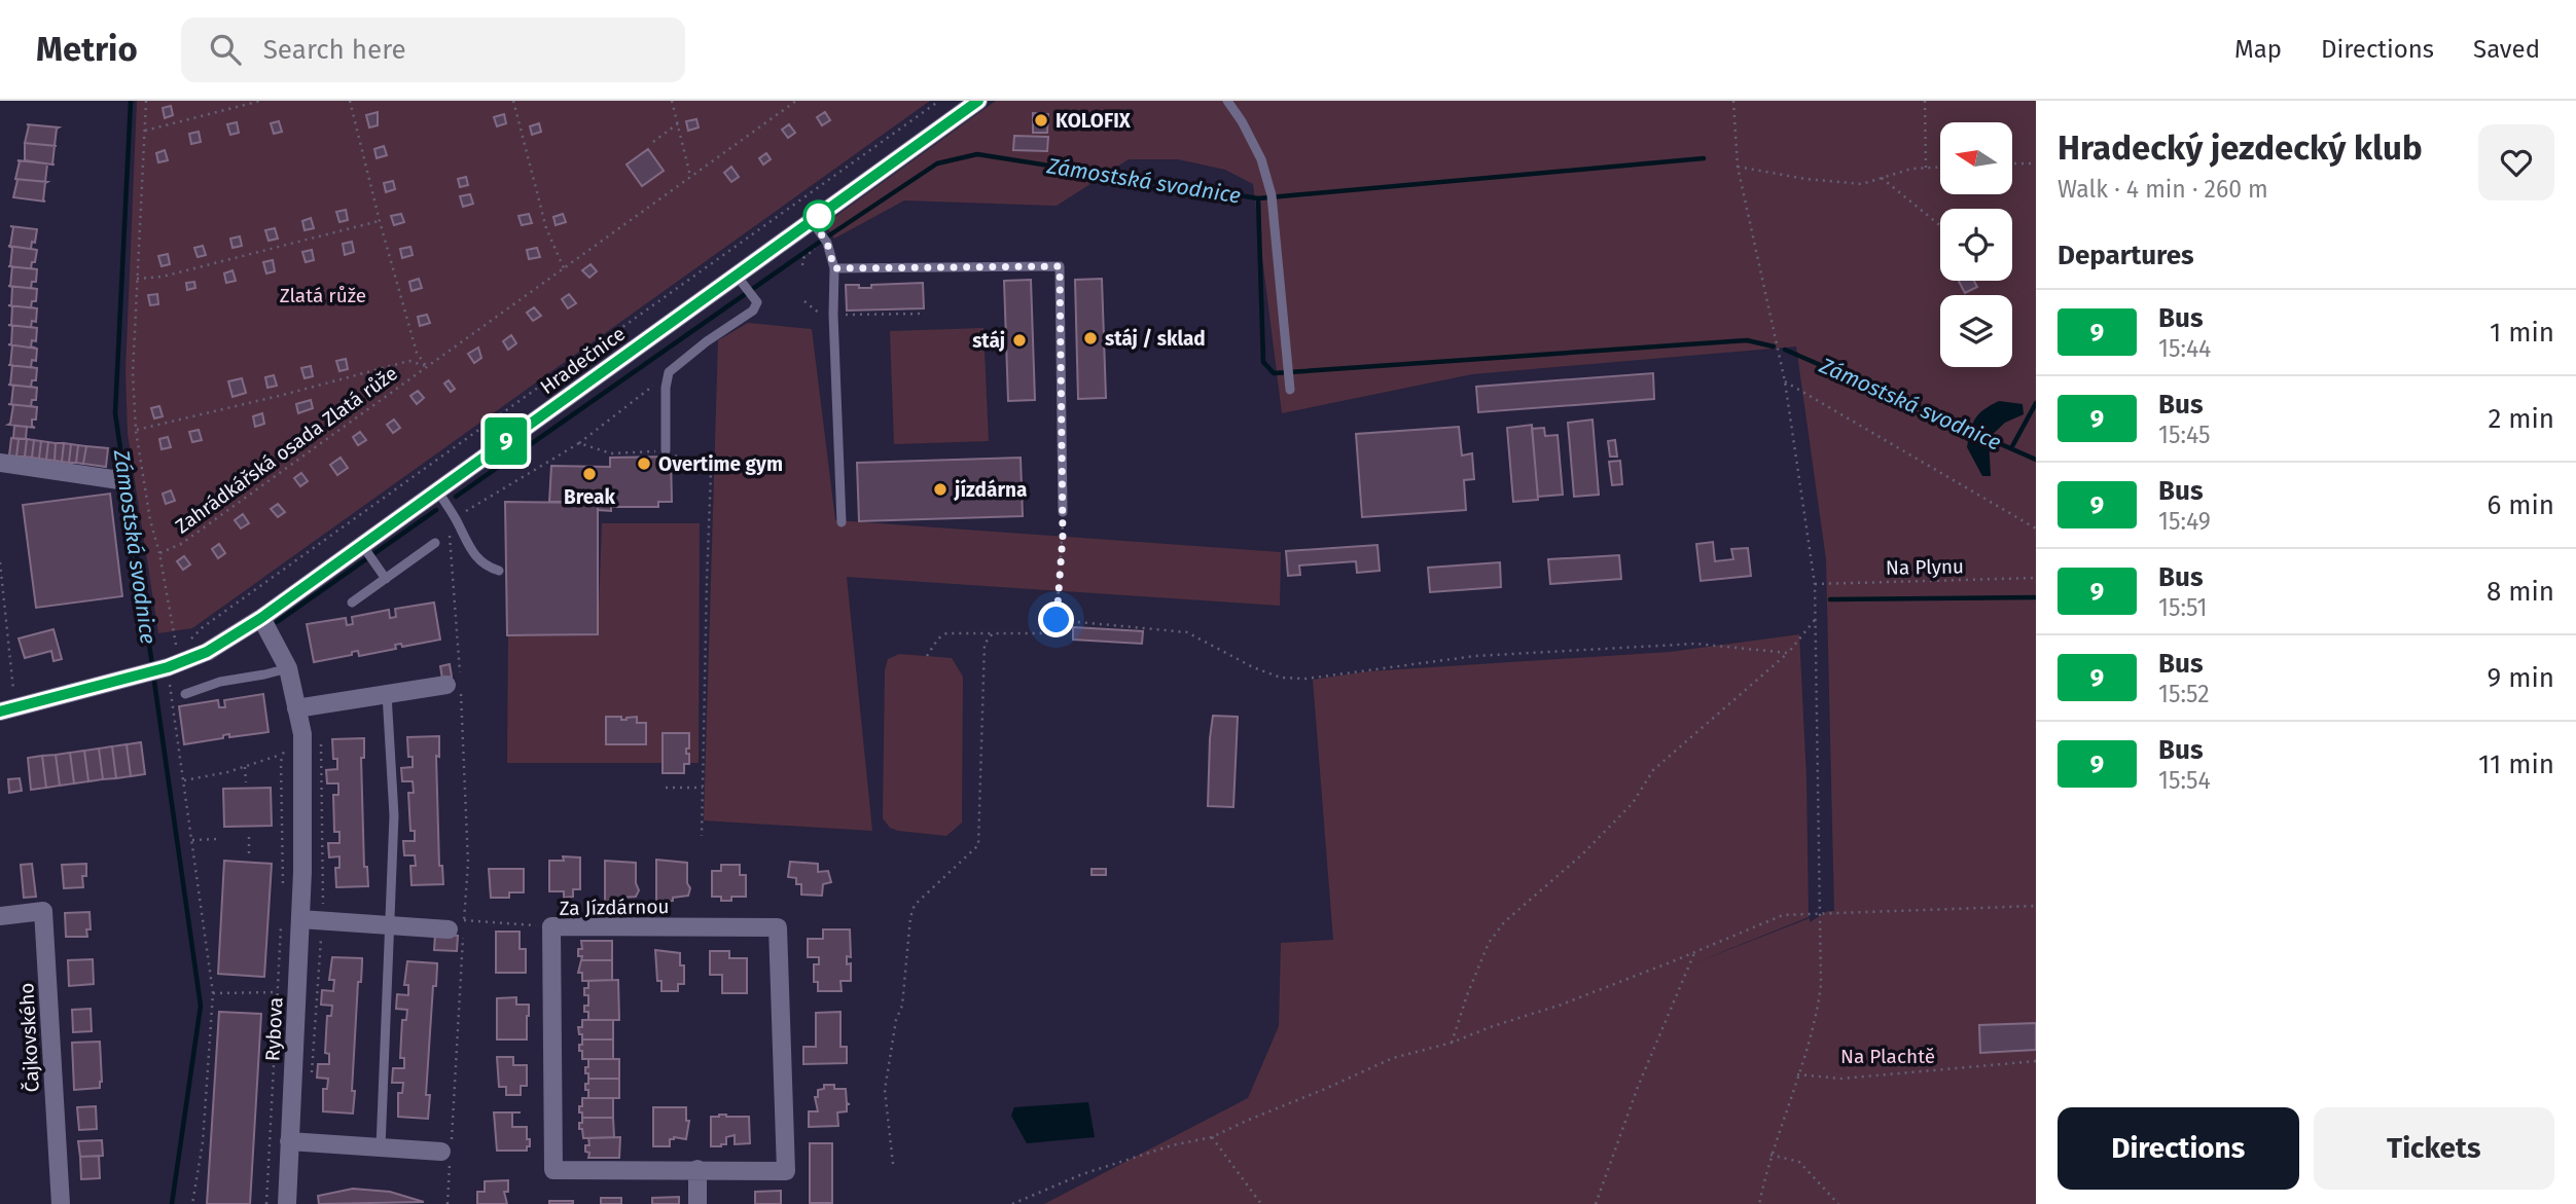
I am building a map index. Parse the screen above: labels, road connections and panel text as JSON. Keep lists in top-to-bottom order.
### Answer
{
  "streets": {
    "street": [
      "Hradečnice",
      "Za Jízdárnou",
      "Rybova",
      "Čajkovského"
    ],
    "path": ["Zahrádkářská osada Zlatá růže", "Na Plynu"]
  },
  "crossings": [
    ["Hradečnice", "Zahrádkářská osada Zlatá růže"],
    ["Hradečnice", "Rybova"]
  ],
  "water": ["Zámostská svodnice"],
  "parks": ["Zlatá růže", "Na Plachtě"],
  "places": [
    "KOLOFIX",
    "stáj / sklad",
    "stáj",
    "Overtime gym",
    "Break",
    "jízdárna"
  ],
  "lines": ["bus line 9"],
  "north": "left",
  "page": {
    "header": "Metrio",
    "search": "Search here",
    "nav": ["Map", "Directions", "Saved"],
    "on_map": "9",
    "heading": [
      ["Hradecký jezdecký klub", "Walk · 4 min · 260 m"],
      "Departures"
    ],
    "list": [
      {
        "mark": "9",
        "name": "Bus",
        "note": "15:44",
        "value": "1 min"
      },
      {
        "mark": "9",
        "name": "Bus",
        "note": "15:45",
        "value": "2 min"
      },
      {
        "mark": "9",
        "name": "Bus",
        "note": "15:49",
        "value": "6 min"
      },
      {
        "mark": "9",
        "name": "Bus",
        "note": "15:51",
        "value": "8 min"
      },
      {
        "mark": "9",
        "name": "Bus",
        "note": "15:52",
        "value": "9 min"
      },
      {
        "mark": "9",
        "name": "Bus",
        "note": "15:54",
        "value": "11 min"
      }
    ],
    "buttons": ["Directions", "Tickets"]
  }
}
